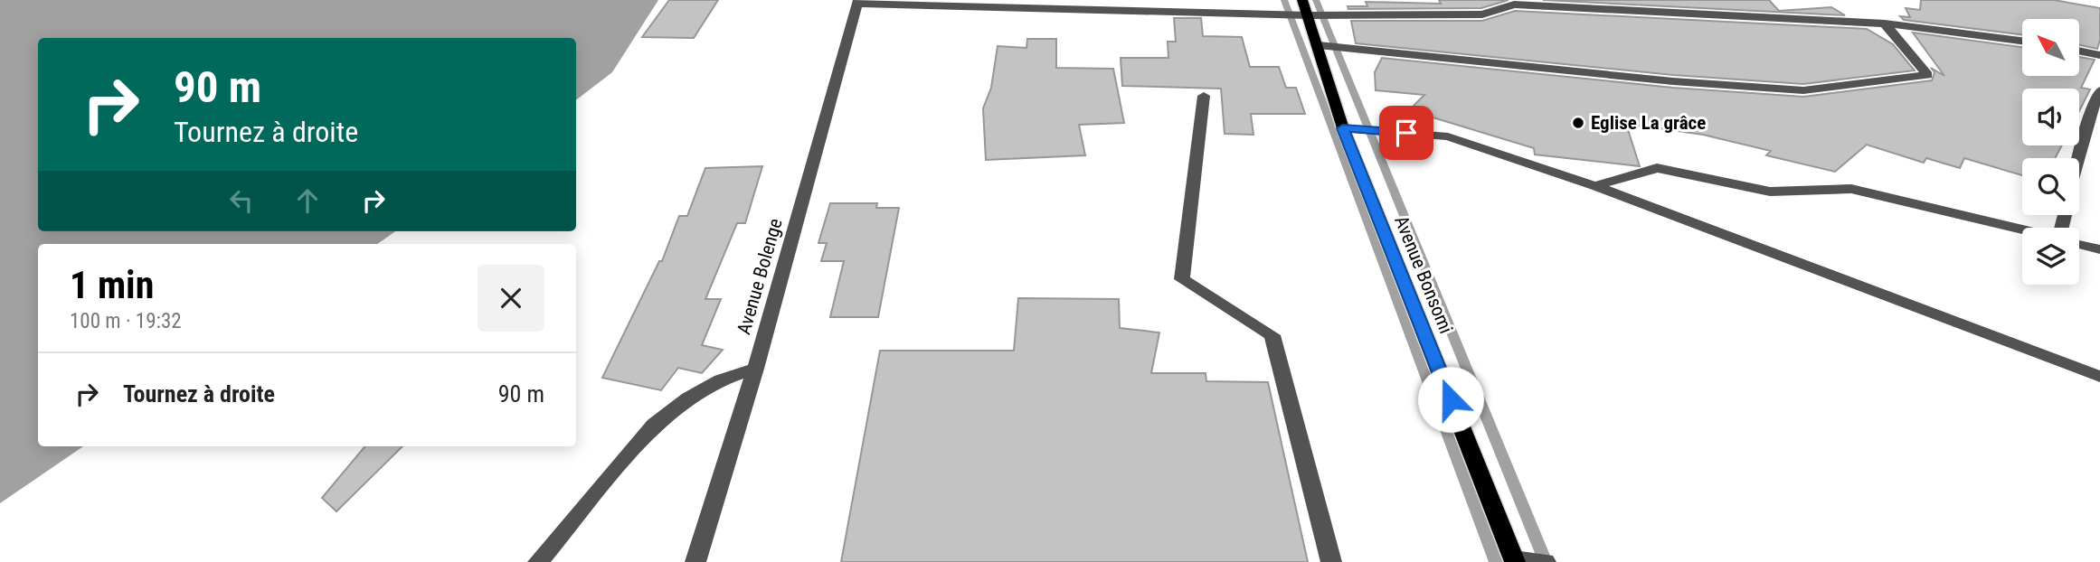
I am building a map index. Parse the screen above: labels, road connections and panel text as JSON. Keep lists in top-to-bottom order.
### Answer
{
  "streets": {
    "main road": ["Avenue Bonsomi"],
    "street": ["Avenue Bolenge"]
  },
  "places": ["Eglise La grâce"],
  "north": "top left",
  "page": {
    "turn": ["90 m", "Tournez à droite"],
    "heading": ["1 min", "100 m · 19:32"],
    "list": [
      {
        "name": "Tournez à droite",
        "value": "90 m"
      }
    ]
  }
}
